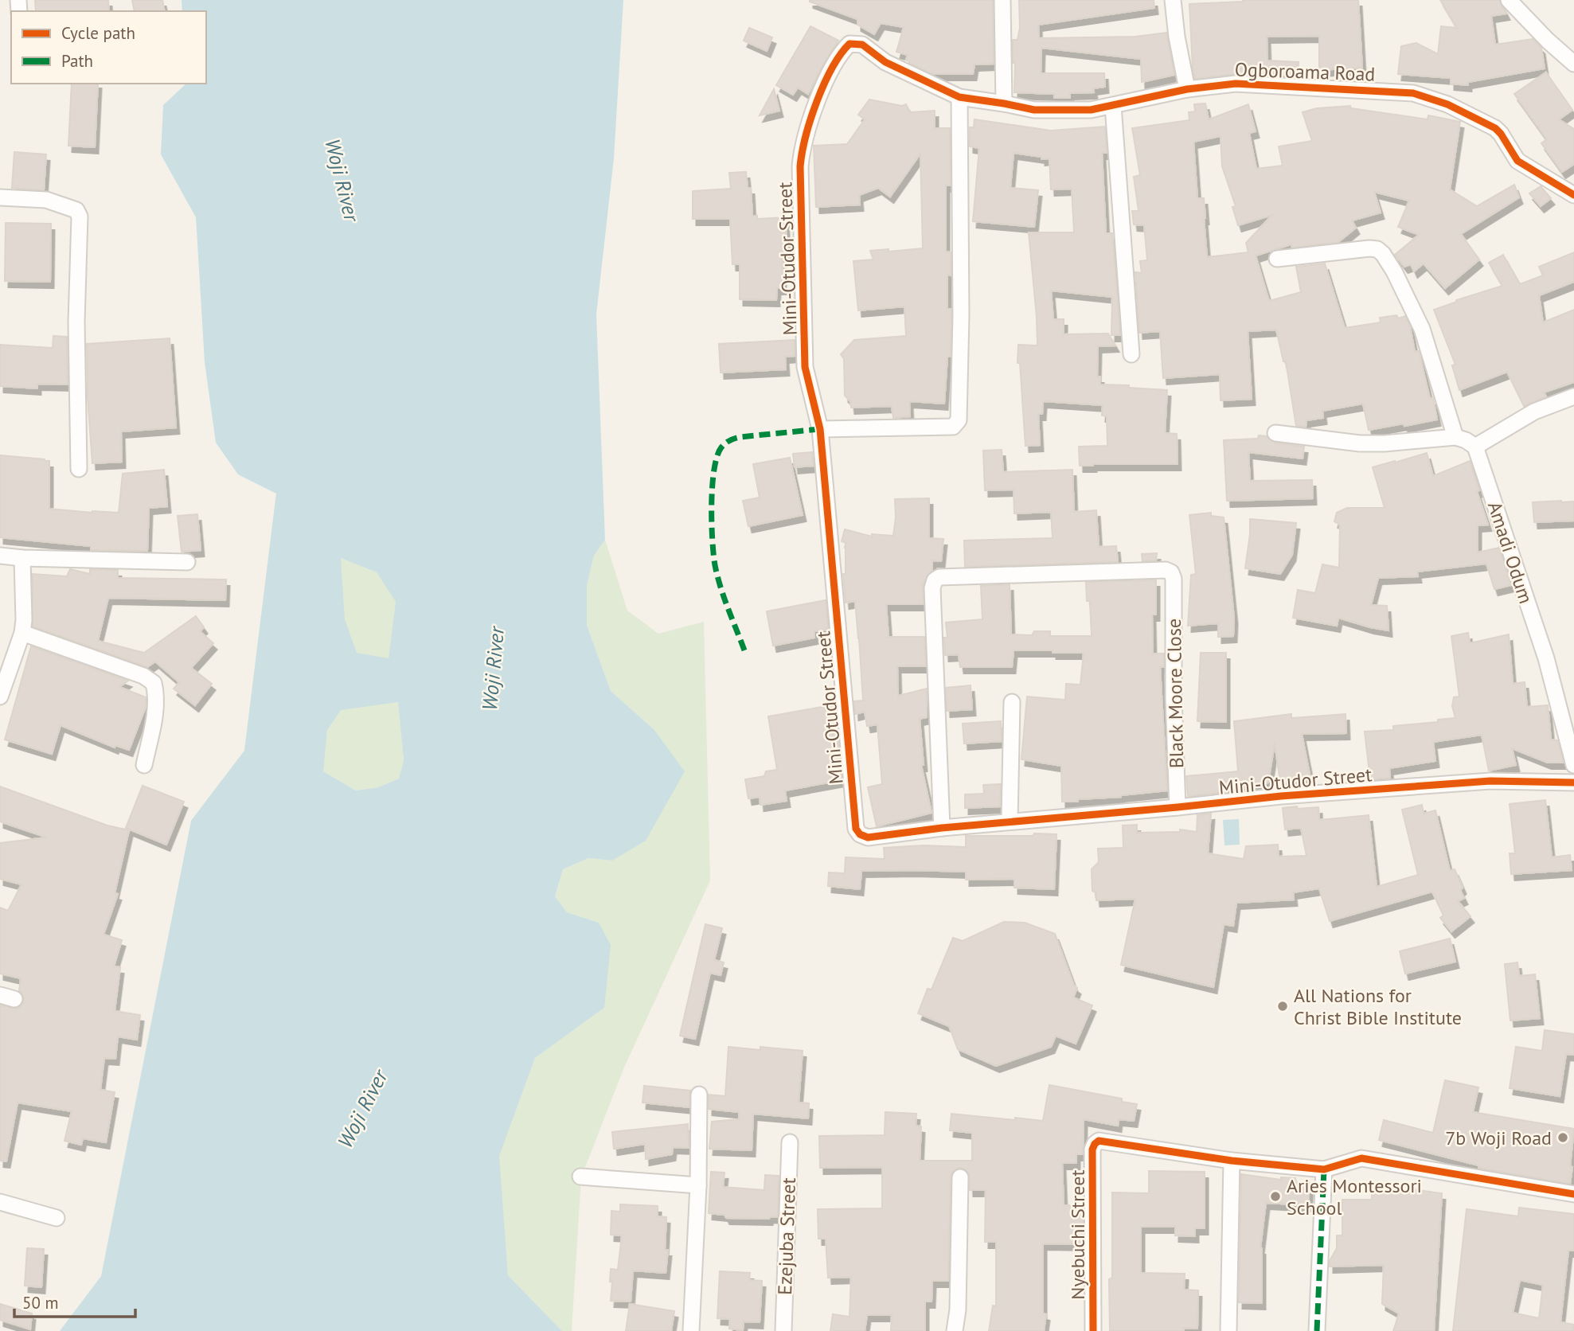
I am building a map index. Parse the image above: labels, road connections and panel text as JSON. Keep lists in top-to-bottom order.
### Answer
{
  "streets": {
    "street": [
      "Ogboroama Road",
      "Mini-Otudor Street",
      "Amadi Odum",
      "Black Moore Close",
      "Nyebuchi Street",
      "Ezejuba Street"
    ]
  },
  "crossings": [
    ["Ogboroama Road", "Mini-Otudor Street"],
    ["Mini-Otudor Street", "Black Moore Close"]
  ],
  "water": ["Woji River"],
  "places": ["All Nations for Christ Bible Institute", "7b Woji Road", "Aries Montessori School"],
  "legend": ["Cycle path", "Path"],
  "scale_bar": "50 m"
}
